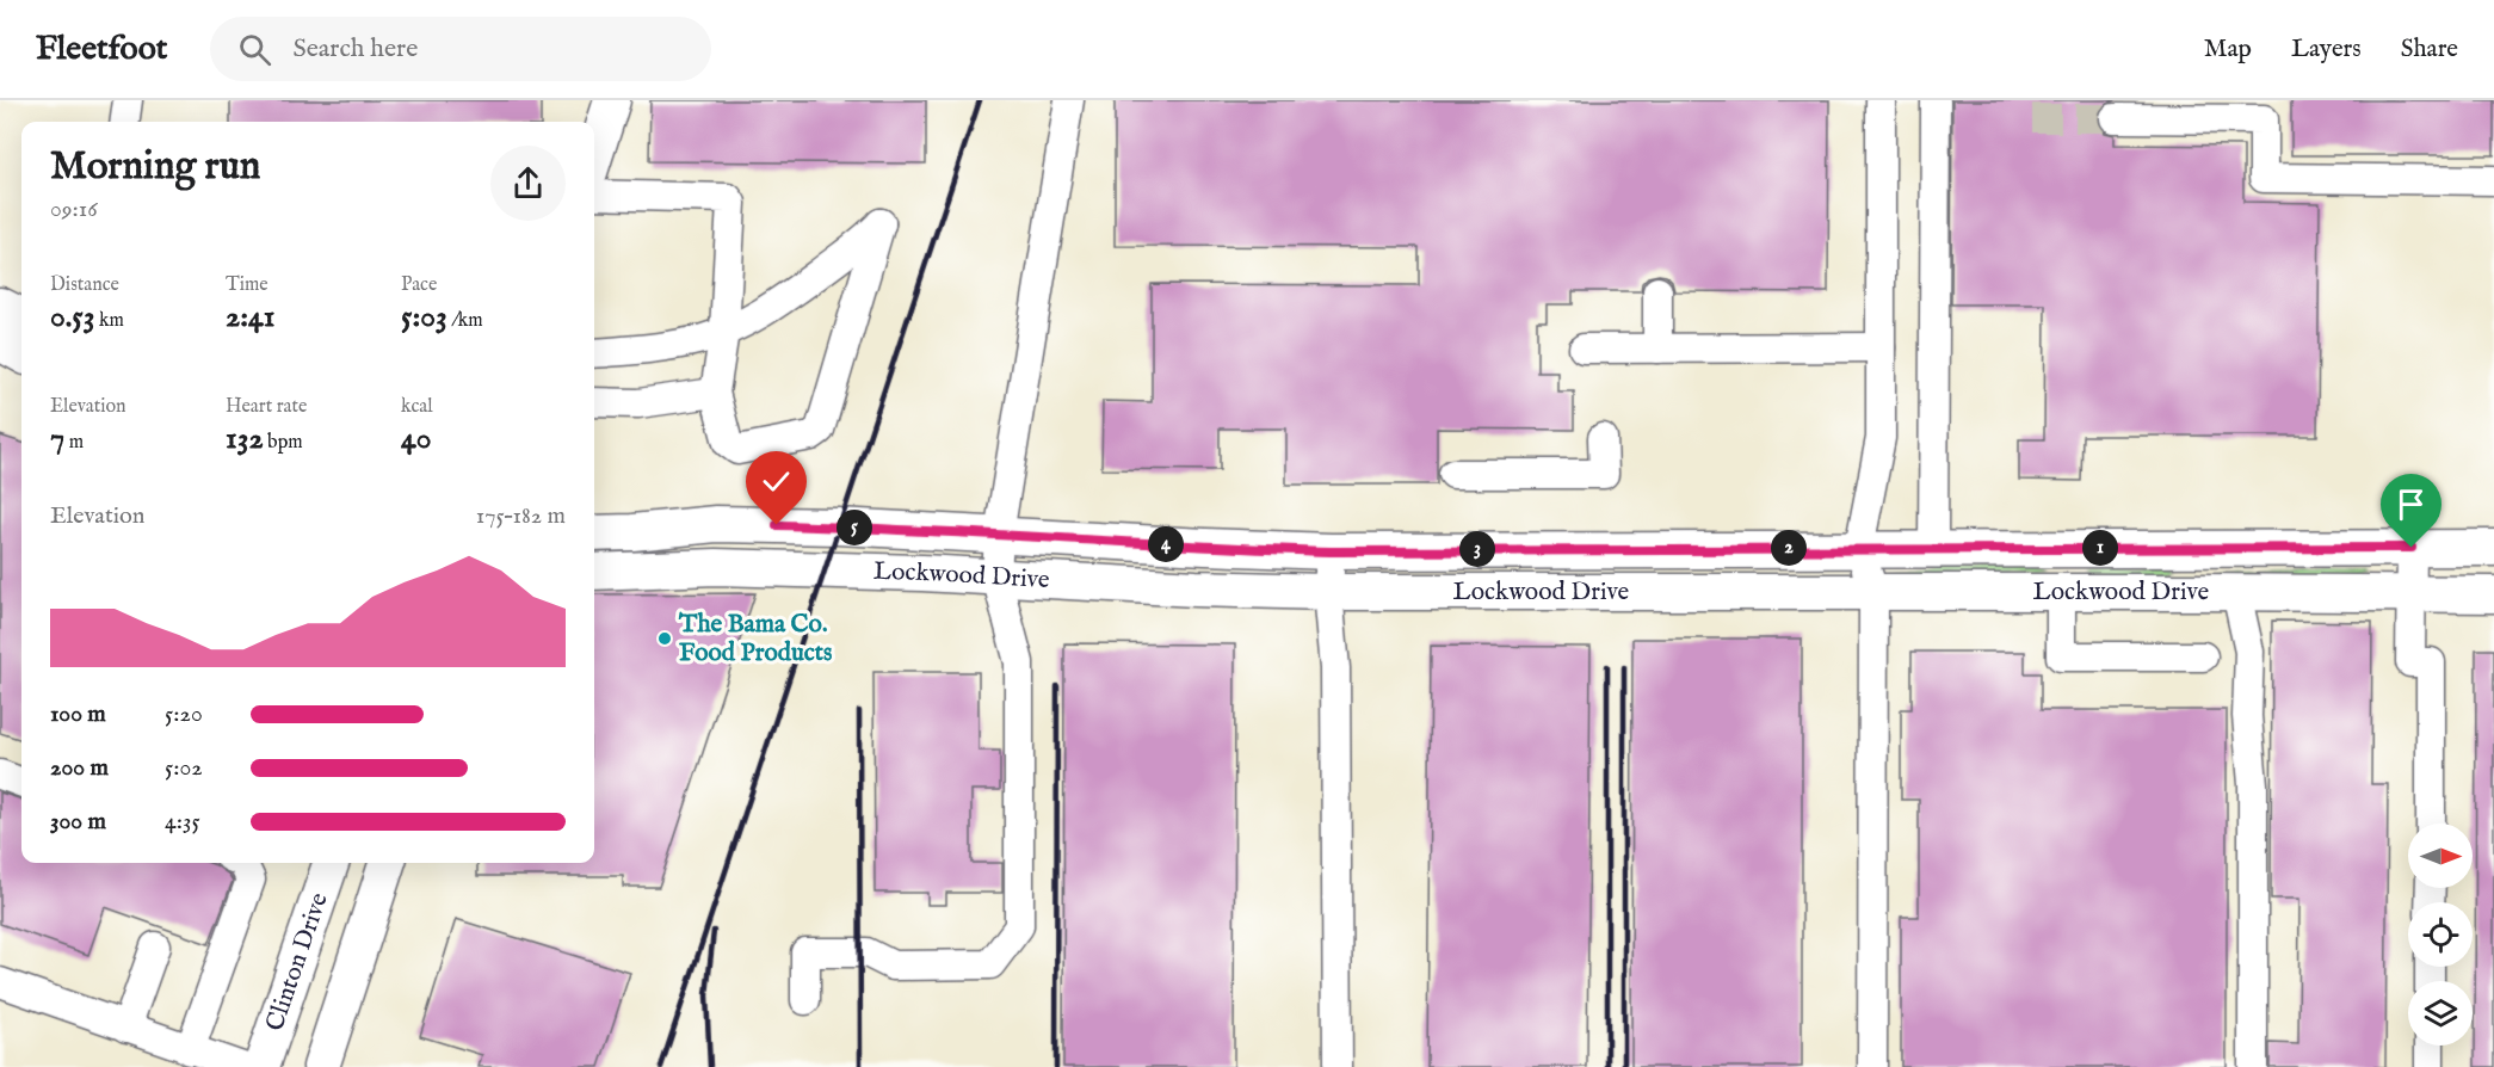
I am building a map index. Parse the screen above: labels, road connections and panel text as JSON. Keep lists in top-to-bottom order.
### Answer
{
  "streets": {
    "main road": ["Lockwood Drive", "Clinton Drive"]
  },
  "places": ["The Bama Co. Food Products"],
  "north": "right",
  "page": {
    "header": "Fleetfoot",
    "search": "Search here",
    "nav": ["Map", "Layers", "Share"],
    "heading": ["Morning run", "09:16"],
    "stats": [
      ["Distance", "0.53 km"],
      ["Time", "2:41"],
      ["Pace", "5:03 /km"],
      ["Elevation", "7 m"],
      ["Heart rate", "132 bpm"],
      ["kcal", "40"]
    ],
    "chart": ["Elevation", "175–182 m"],
    "pins": [
      "5",
      "4",
      "1",
      "2",
      "3"
    ],
    "list": [
      {
        "name": "100 m",
        "note": "5:20"
      },
      {
        "name": "200 m",
        "note": "5:02"
      },
      {
        "name": "300 m",
        "note": "4:35"
      }
    ]
  }
}
